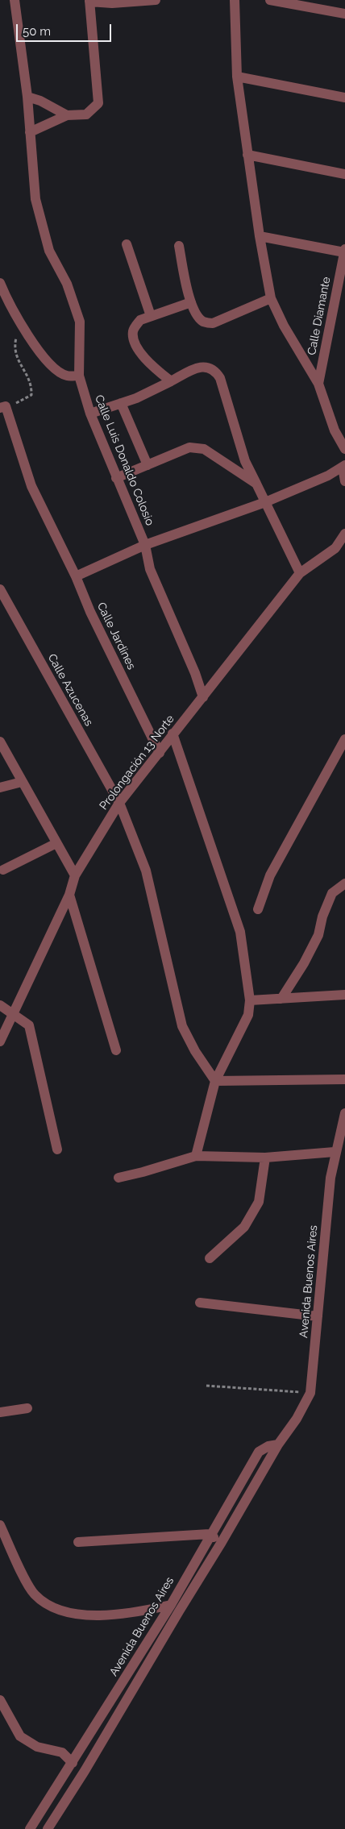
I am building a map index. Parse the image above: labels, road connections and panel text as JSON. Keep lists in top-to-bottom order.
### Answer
{
  "streets": {
    "street": [
      "Calle Diamante",
      "Calle Luis Donaldo Colosio",
      "Calle Jardines",
      "Calle Azucenas",
      "Prolongación 13 Norte",
      "Avenida Buenos Aires"
    ]
  },
  "crossings": [
    ["Calle Luis Donaldo Colosio", "Prolongación 13 Norte"],
    ["Calle Jardines", "Prolongación 13 Norte"],
    ["Calle Azucenas", "Prolongación 13 Norte"]
  ],
  "scale_bar": "50 m"
}
